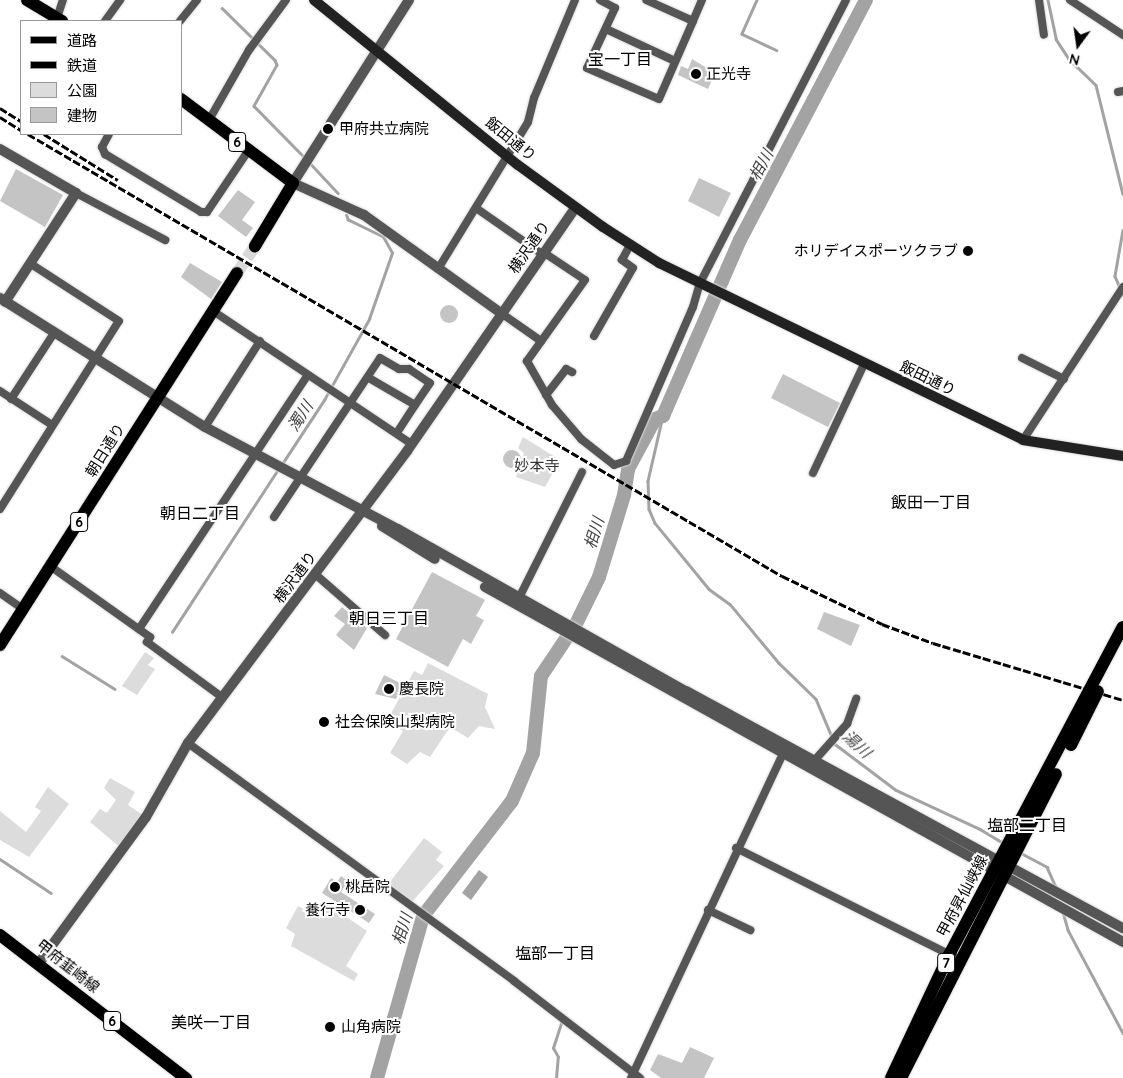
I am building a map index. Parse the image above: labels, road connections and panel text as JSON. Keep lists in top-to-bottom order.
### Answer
{
  "streets": {
    "main road": [
      "飯田通り",
      "6",
      "朝日通り",
      "甲府昇仙峡線",
      "7",
      "甲府韮崎線"
    ],
    "street": ["横沢通り"]
  },
  "crossings": [
    ["飯田通り", "横沢通り"],
    ["横沢通り", "甲府韮崎線"]
  ],
  "districts": [
    "宝一丁目",
    "飯田一丁目",
    "朝日二丁目",
    "朝日三丁目",
    "塩部二丁目",
    "塩部一丁目",
    "美咲一丁目"
  ],
  "water": ["相川", "濁川", "湯川"],
  "parks": ["妙本寺"],
  "places": [
    "正光寺",
    "甲府共立病院",
    "ホリデイスポーツクラブ",
    "慶長院",
    "社会保険山梨病院",
    "桃岳院",
    "養行寺",
    "山角病院"
  ],
  "legend": [
    "道路",
    "鉄道",
    "公園",
    "建物"
  ],
  "north": "bottom"
}
